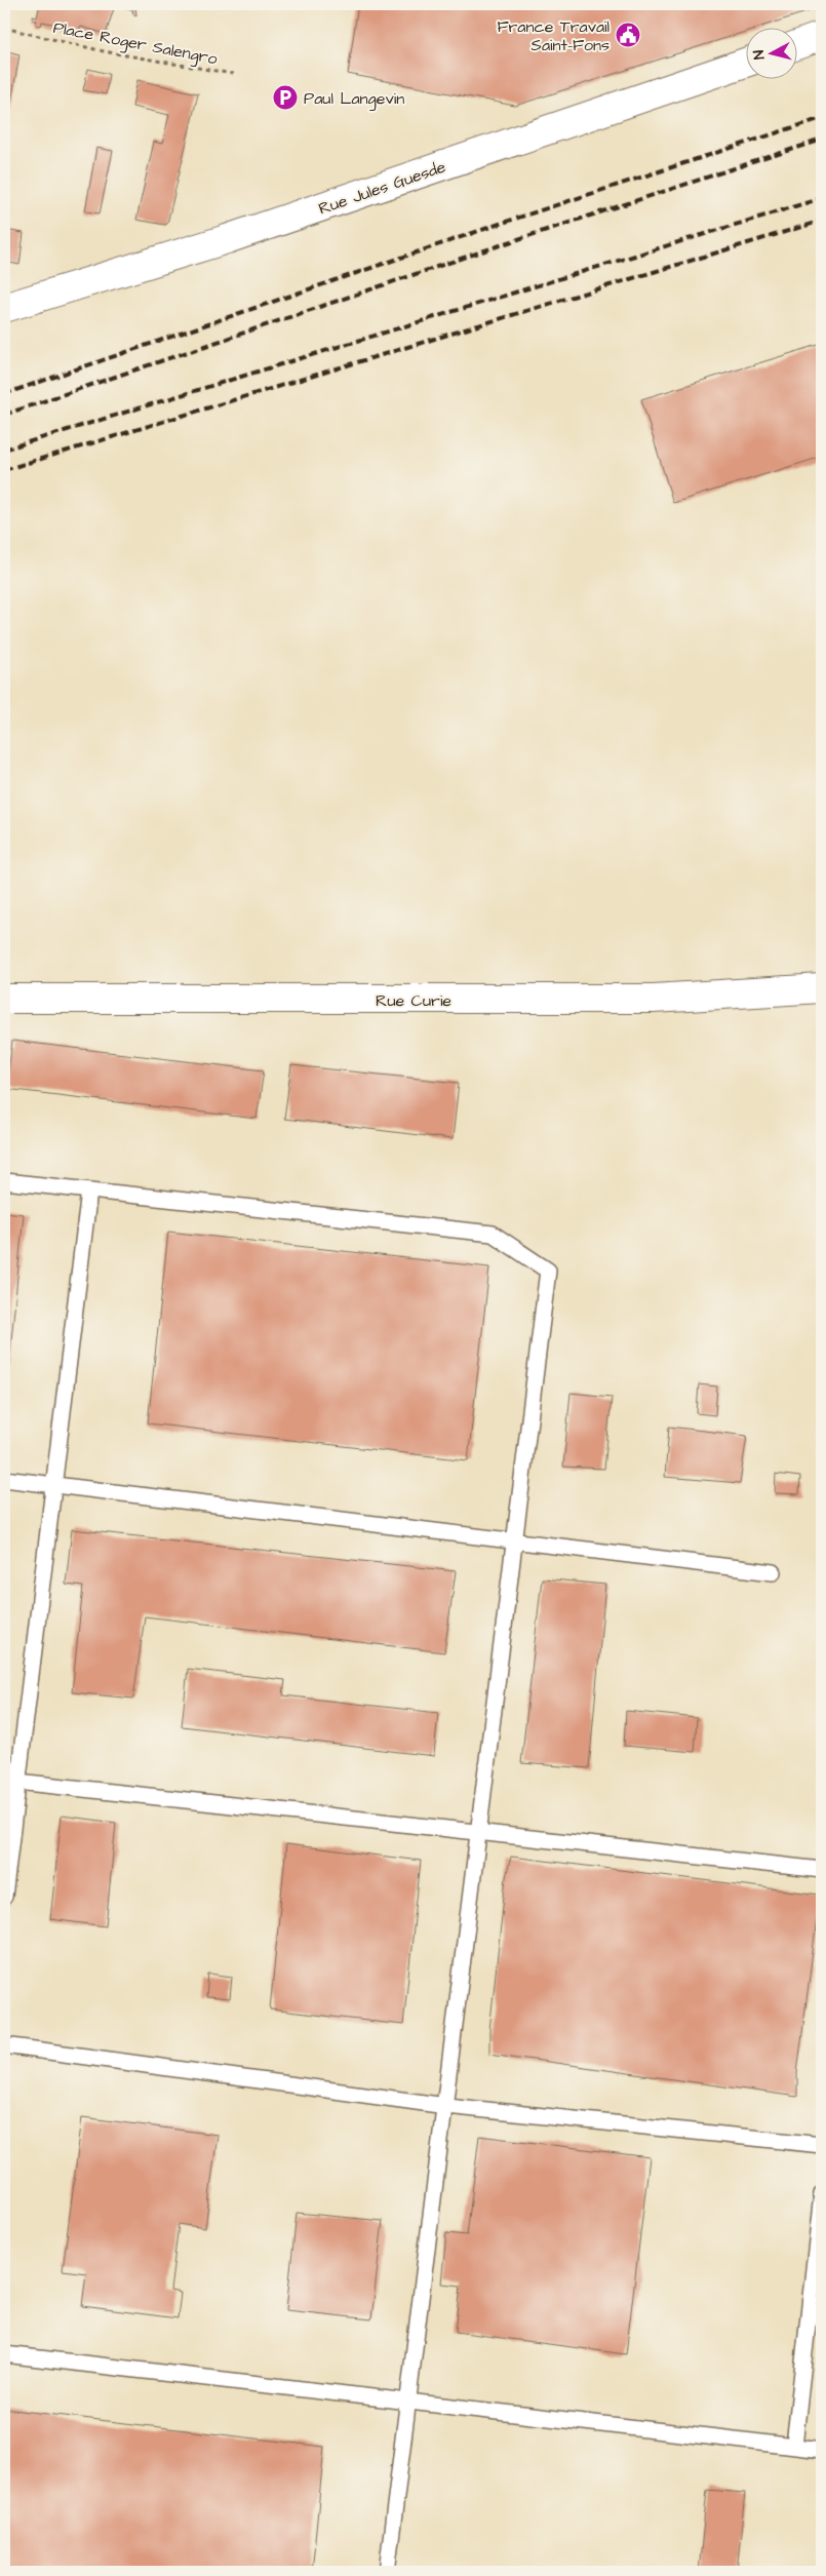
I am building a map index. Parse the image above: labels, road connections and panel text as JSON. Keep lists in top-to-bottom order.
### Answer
{
  "streets": {
    "street": ["Rue Jules Guesde", "Rue Curie"],
    "path": ["Place Roger Salengro"]
  },
  "places": {
    "public building": ["France Travail Saint-Fons"],
    "parking": ["Paul Langevin"]
  },
  "north": "left"
}
